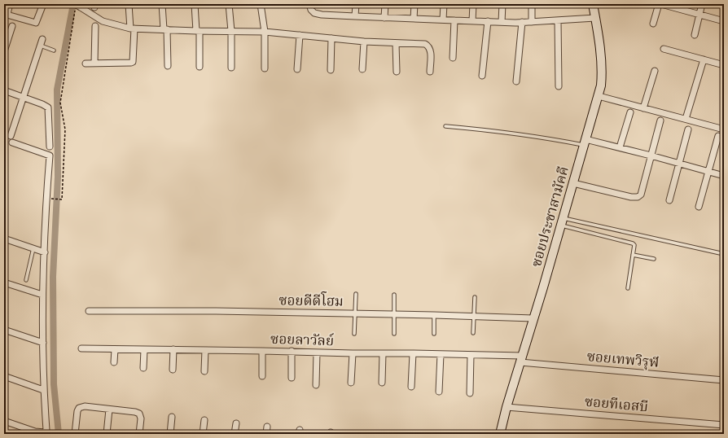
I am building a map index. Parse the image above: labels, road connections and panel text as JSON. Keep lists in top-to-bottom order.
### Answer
{
  "streets": {
    "street": [
      "ซอยประชาสามัคคี",
      "ซอยดีดีโฮม",
      "ซอยลาวัลย์",
      "ซอยเทพวิรุฬ",
      "ซอยทีเอสบี"
    ]
  },
  "crossings": [
    ["ซอยประชาสามัคคี", "ซอยดีดีโฮม"],
    ["ซอยประชาสามัคคี", "ซอยลาวัลย์"],
    ["ซอยประชาสามัคคี", "ซอยเทพวิรุฬ"],
    ["ซอยประชาสามัคคี", "ซอยทีเอสบี"],
    ["ซอยลาวัลย์", "ซอยเทพวิรุฬ"]
  ]
}
